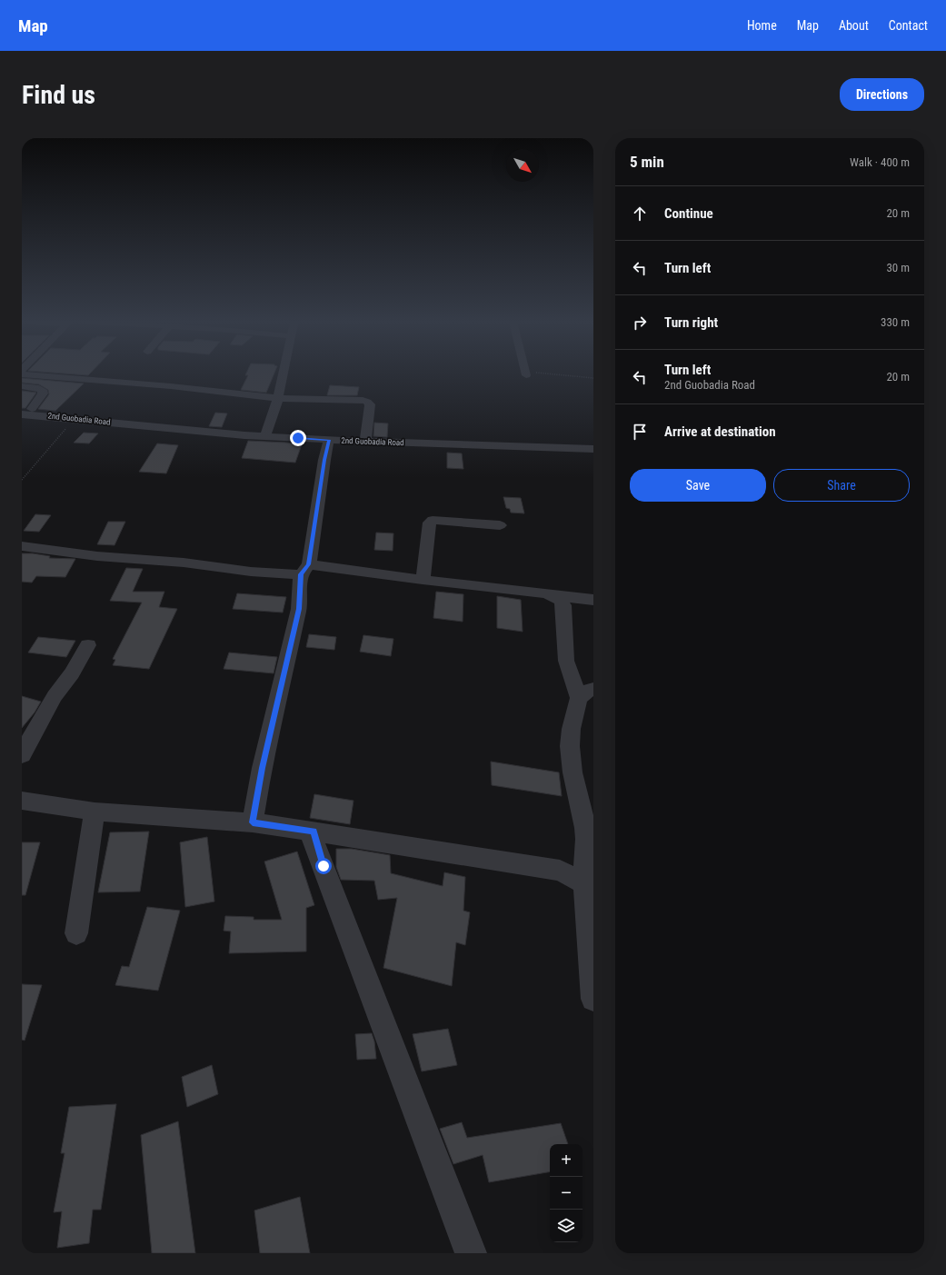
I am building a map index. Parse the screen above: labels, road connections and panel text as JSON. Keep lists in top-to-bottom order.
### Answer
{
  "streets": {
    "street": ["2nd Guobadia Road"]
  },
  "north": "bottom right",
  "page": {
    "header": "Map",
    "nav": [
      "Home",
      "Map",
      "About",
      "Contact"
    ],
    "buttons": [
      "Directions",
      ["Save", "Share"]
    ],
    "title": "Find us",
    "heading": ["5 min", "Walk · 400 m"],
    "list": [
      ["Continue", "20 m"],
      ["Turn left", "30 m"],
      ["Turn right", "330 m"],
      ["Turn left", "2nd Guobadia Road", "20 m"],
      "Arrive at destination"
    ],
    "map_buttons": ["+", "−"]
  }
}
